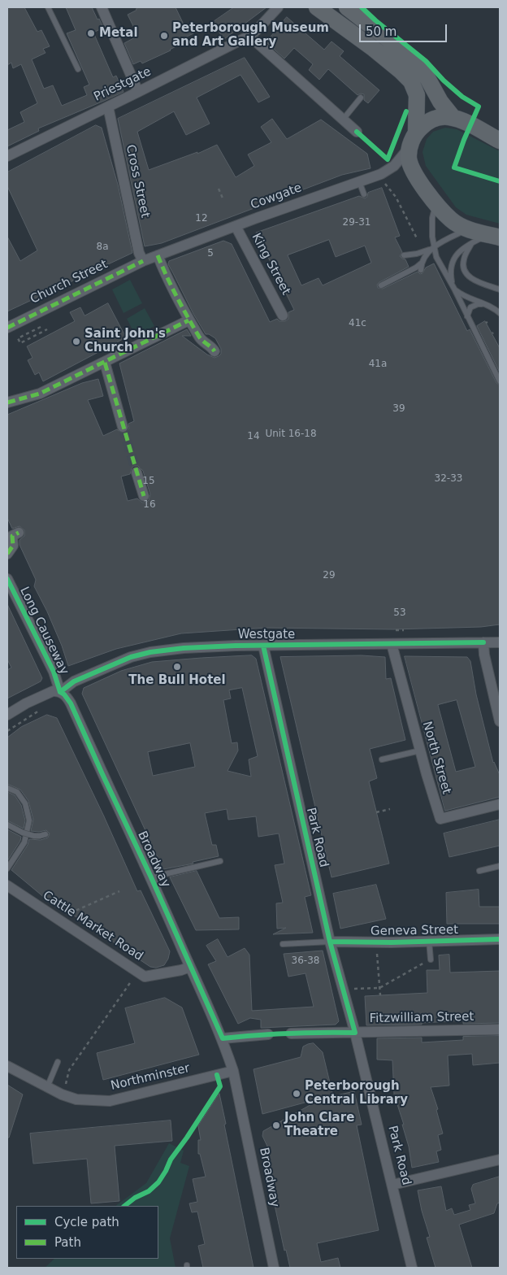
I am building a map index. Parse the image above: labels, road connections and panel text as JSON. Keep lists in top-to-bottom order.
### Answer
{
  "streets": {
    "street": [
      "Priestgate",
      "Cross Street",
      "Cowgate",
      "King Street",
      "Church Street",
      "Long Causeway",
      "Westgate",
      "North Street",
      "Park Road",
      "Broadway",
      "Cattle Market Road",
      "Geneva Street",
      "Fitzwilliam Street",
      "Northminster"
    ]
  },
  "crossings": [
    ["Priestgate", "Cross Street"],
    ["Cross Street", "Cowgate"],
    ["Cross Street", "Church Street"],
    ["Cowgate", "King Street"],
    ["Cowgate", "Church Street"],
    ["Long Causeway", "Westgate"],
    ["Long Causeway", "Broadway"],
    ["Westgate", "North Street"],
    ["Westgate", "Park Road"],
    ["Westgate", "Broadway"],
    ["Park Road", "Geneva Street"],
    ["Park Road", "Fitzwilliam Street"],
    ["Broadway", "Cattle Market Road"],
    ["Broadway", "Northminster"]
  ],
  "places": [
    "Metal",
    "Peterborough Museum and Art Gallery",
    "Saint John's Church",
    "The Bull Hotel",
    "Peterborough Central Library",
    "John Clare Theatre"
  ],
  "house_numbers": [
    "12",
    "29-31",
    "8a",
    "5",
    "41c",
    "41a",
    "39",
    "Unit 16-18",
    "14",
    "32-33",
    "15",
    "16",
    "29",
    "53",
    "36-38"
  ],
  "legend": ["Cycle path", "Path"],
  "scale_bar": "50 m"
}
